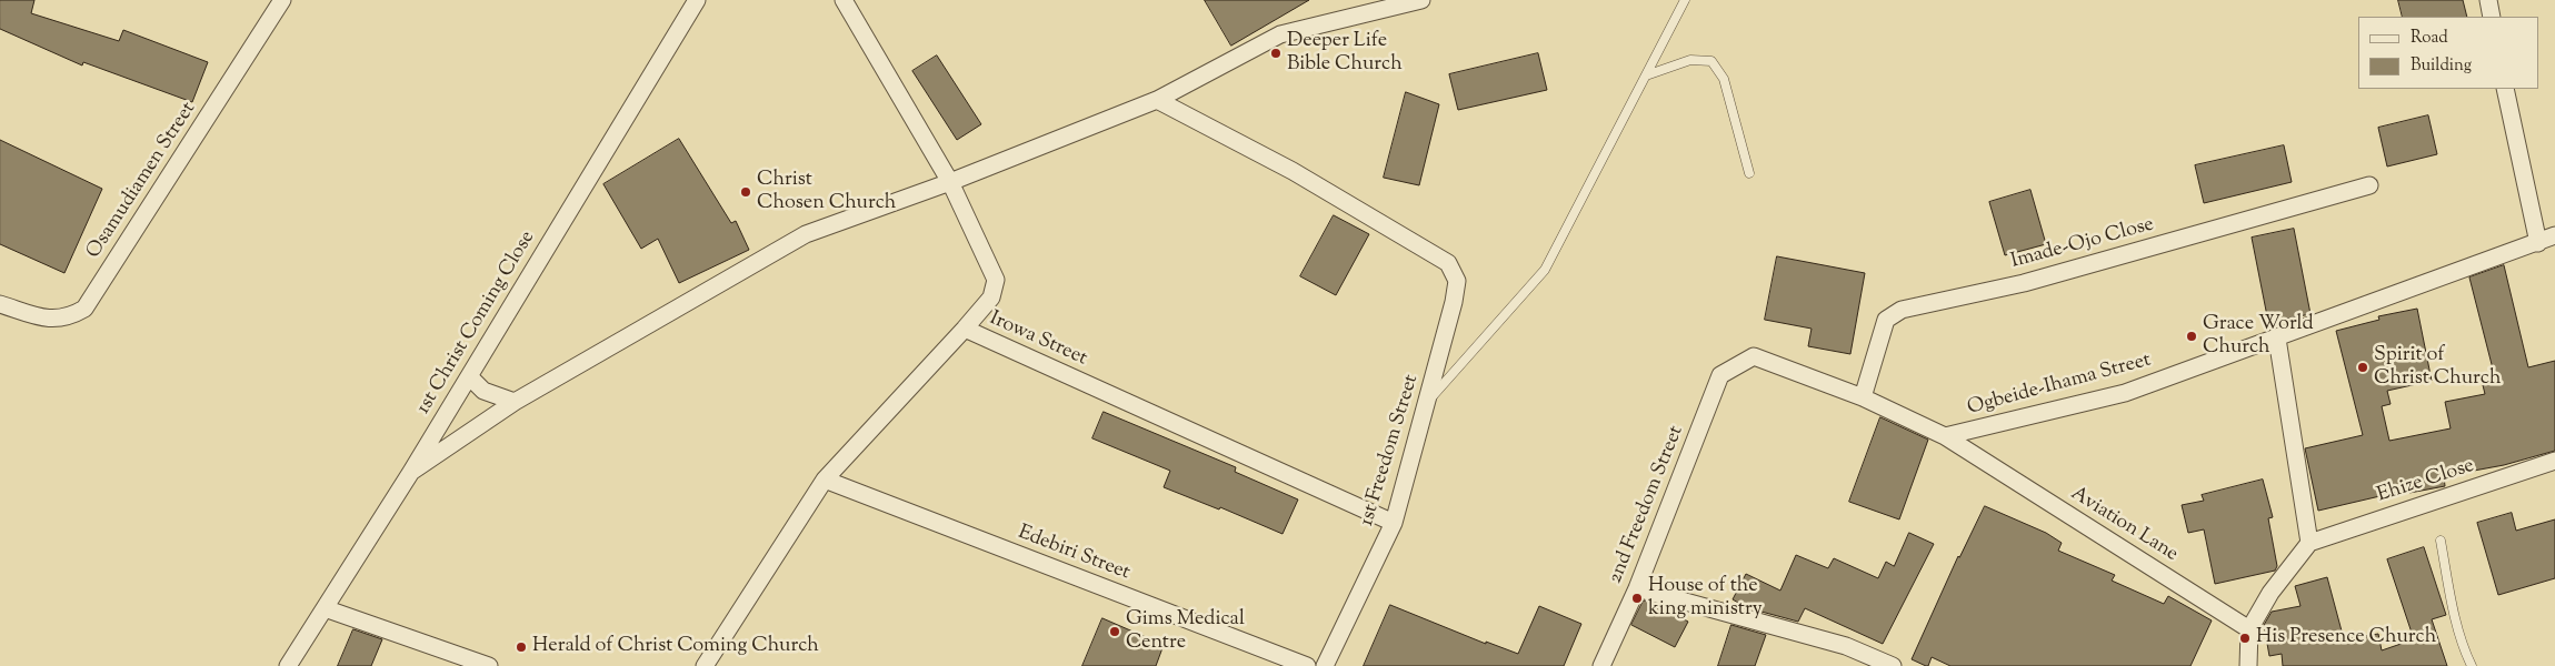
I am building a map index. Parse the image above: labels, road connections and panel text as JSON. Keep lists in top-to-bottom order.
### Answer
{
  "streets": {
    "street": [
      "Osamudiamen Street",
      "Imade-Ojo Close",
      "1st Christ Coming Close",
      "Irowa Street",
      "Ogbeide-Ihama Street",
      "1st Freedom Street",
      "Ehize Close",
      "2nd Freedom Street",
      "Aviation Lane",
      "Edebiri Street"
    ]
  },
  "crossings": [
    ["Imade-Ojo Close", "2nd Freedom Street"],
    ["Irowa Street", "1st Freedom Street"],
    ["Irowa Street", "Edebiri Street"],
    ["Ogbeide-Ihama Street", "Aviation Lane"]
  ],
  "places": [
    "Deeper Life Bible Church",
    "Christ Chosen Church",
    "Grace World Church",
    "Spirit of Christ Church",
    "House of the king ministry",
    "Gims Medical Centre",
    "His Presence Church",
    "Herald of Christ Coming Church"
  ],
  "legend": ["Road", "Building"]
}
